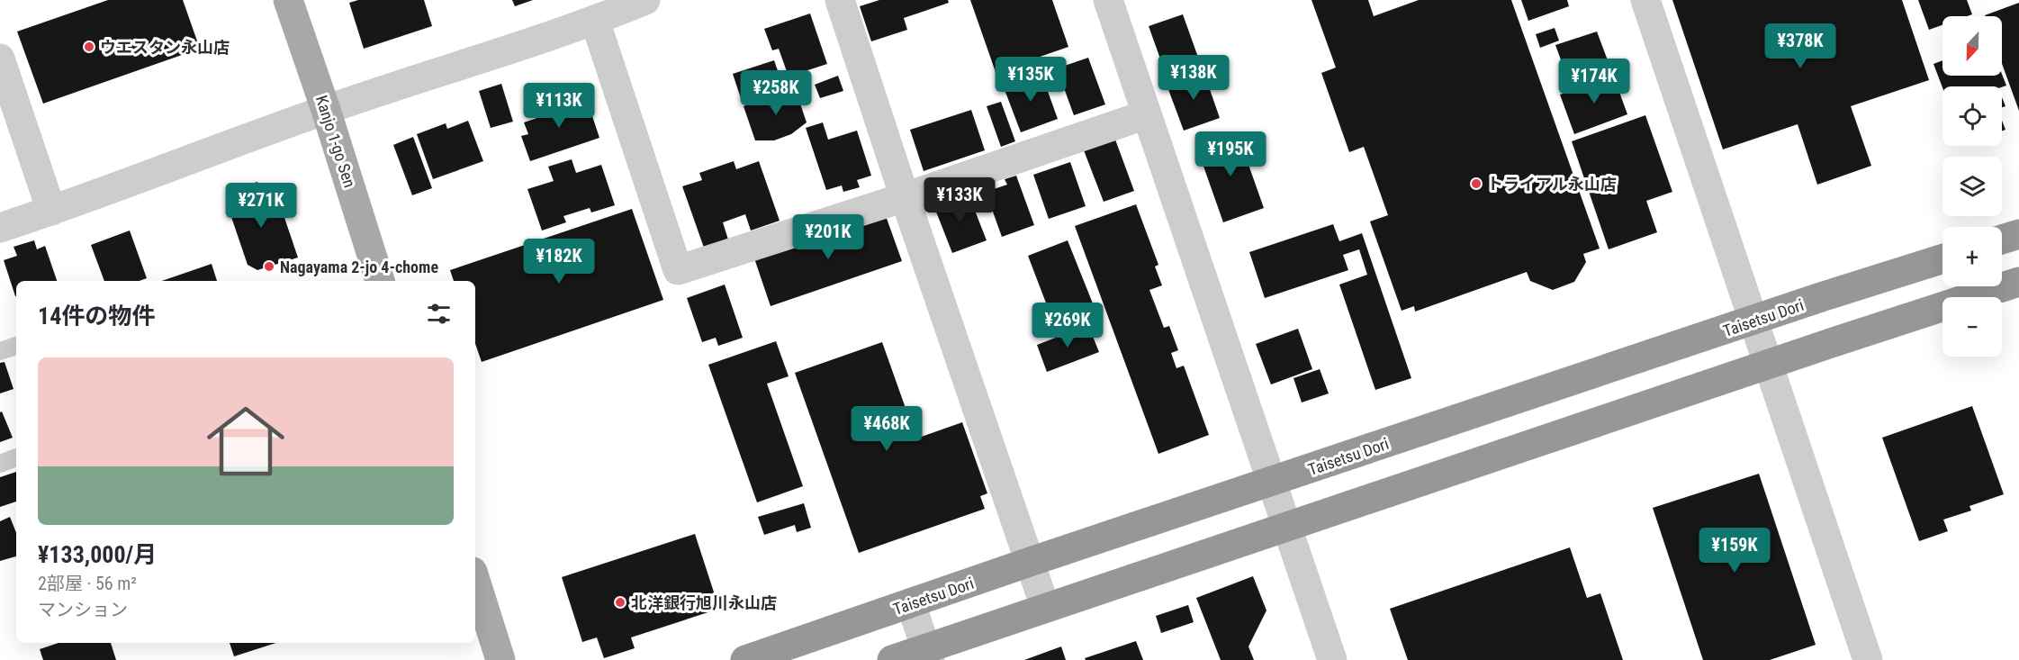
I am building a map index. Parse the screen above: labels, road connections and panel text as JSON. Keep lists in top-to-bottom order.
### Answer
{
  "streets": {
    "highway": ["Taisetsu Dori"],
    "main road": ["Kanjo 1-go Sen"]
  },
  "places": [
    "ウエスタン永山店",
    "トライアル永山店",
    "Nagayama 2-jo 4-chome",
    "北洋銀行旭川永山店"
  ],
  "north": "bottom",
  "page": {
    "map_buttons": ["+", "−"],
    "price": [
      "¥378K",
      "¥138K",
      "¥135K",
      "¥174K",
      "¥258K",
      "¥113K",
      "¥195K",
      "¥133K",
      "¥271K",
      "¥201K",
      "¥182K",
      "¥269K",
      "¥468K",
      "¥159K"
    ],
    "heading": "14件の物件",
    "list": [
      {
        "name": "¥133,000/月",
        "note": "2部屋 · 56 m² · マンション"
      }
    ]
  }
}
